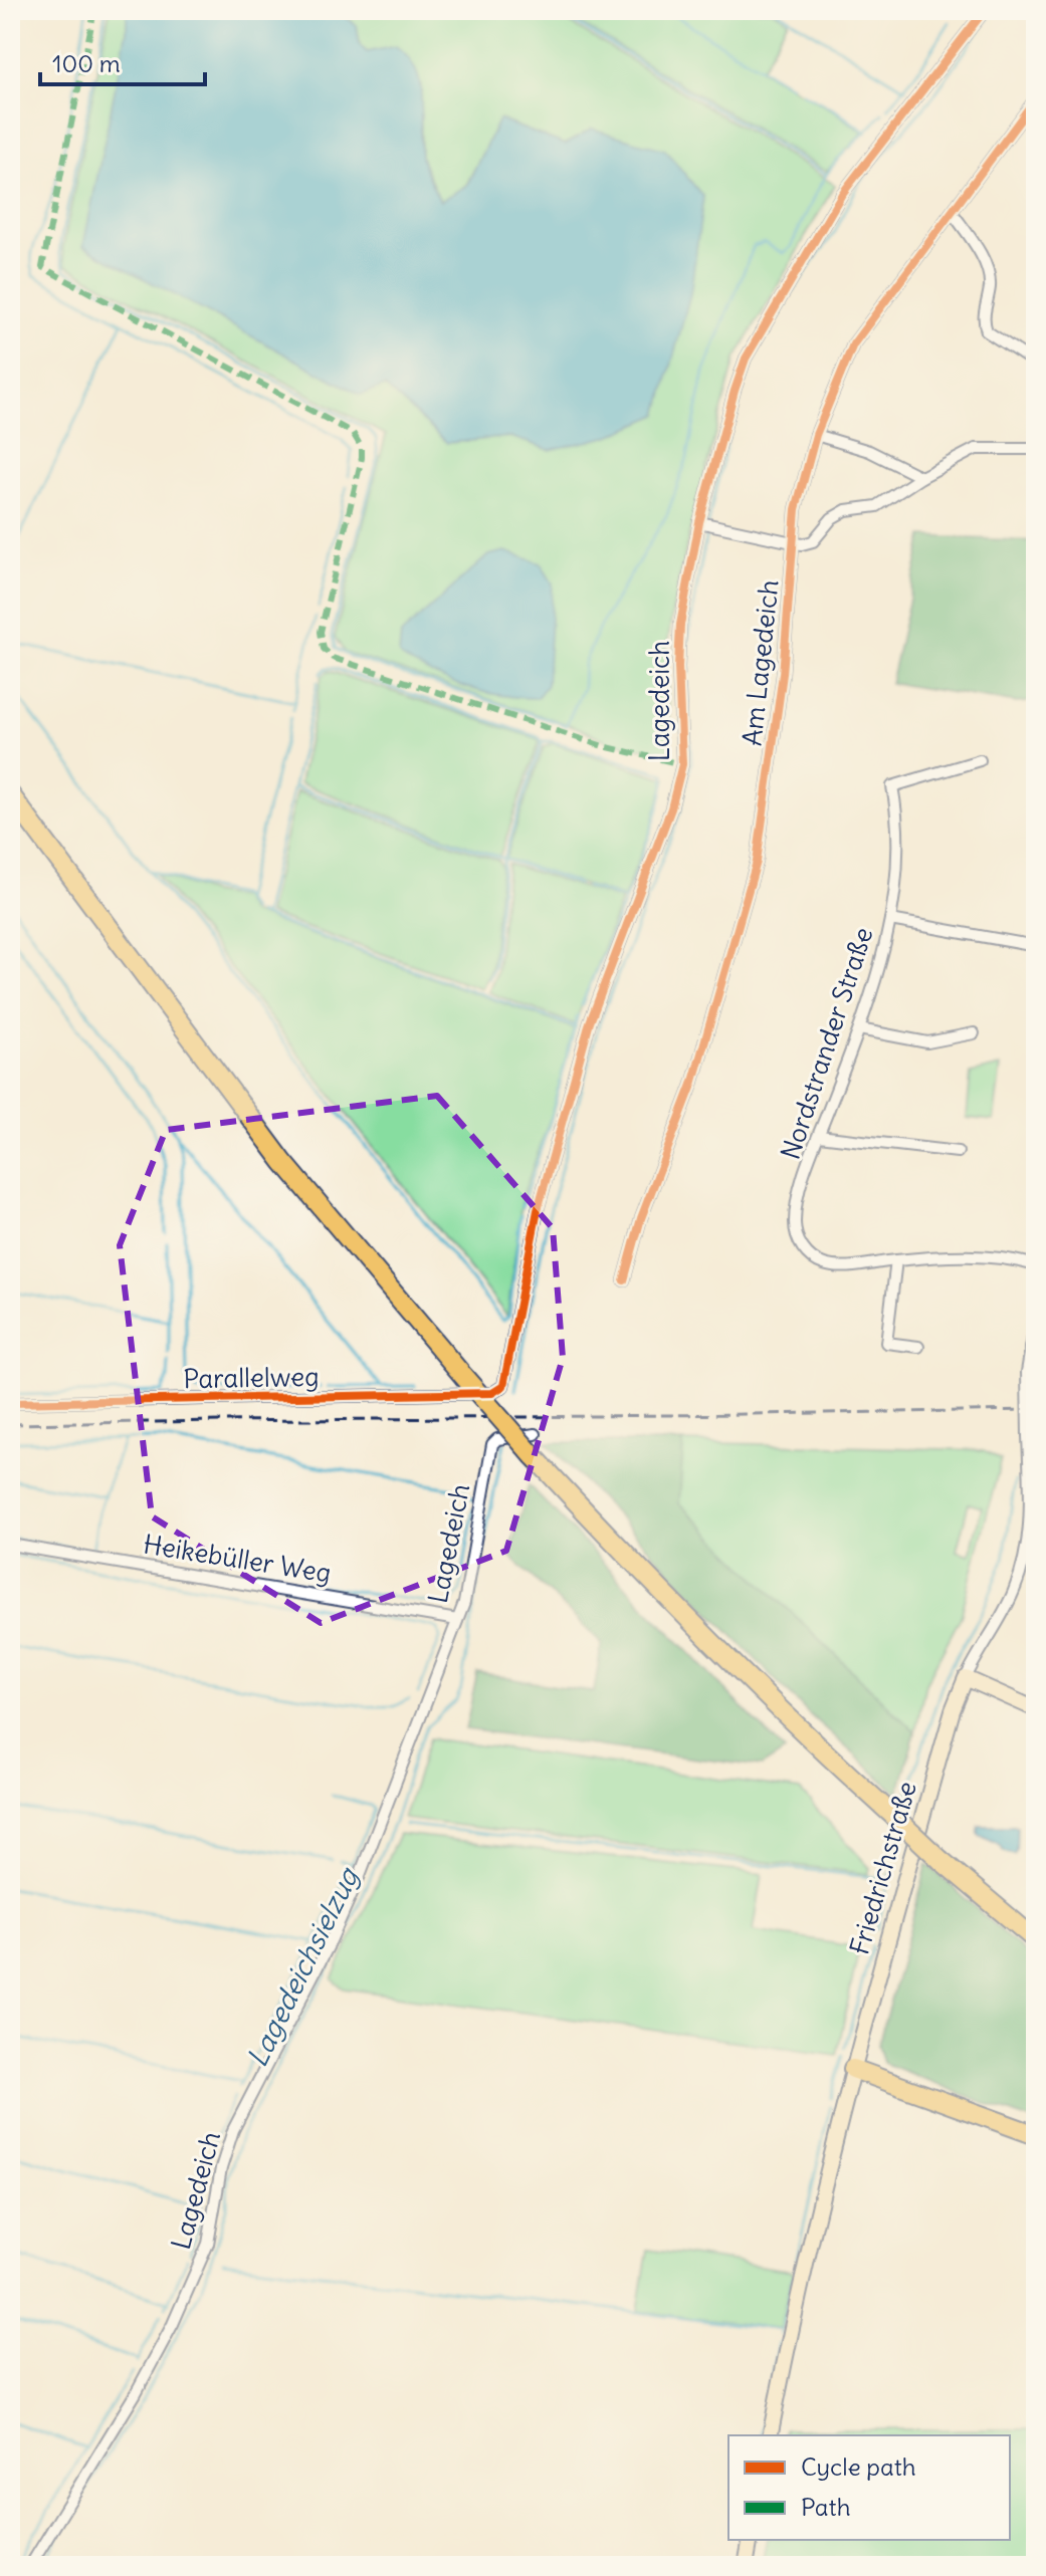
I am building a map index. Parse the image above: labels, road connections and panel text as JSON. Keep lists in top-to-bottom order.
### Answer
{
  "streets": {
    "street": [
      "Am Lagedeich",
      "Lagedeich",
      "Nordstrander Straße",
      "Parallelweg",
      "Heikebüller Weg",
      "Friedrichstraße"
    ]
  },
  "crossings": [
    ["Am Lagedeich", "Lagedeich"],
    ["Lagedeich", "Parallelweg"],
    ["Lagedeich", "Heikebüller Weg"]
  ],
  "water": ["Lagedeichsielzug"],
  "legend": ["Cycle path", "Path"],
  "scale_bar": "100 m"
}
